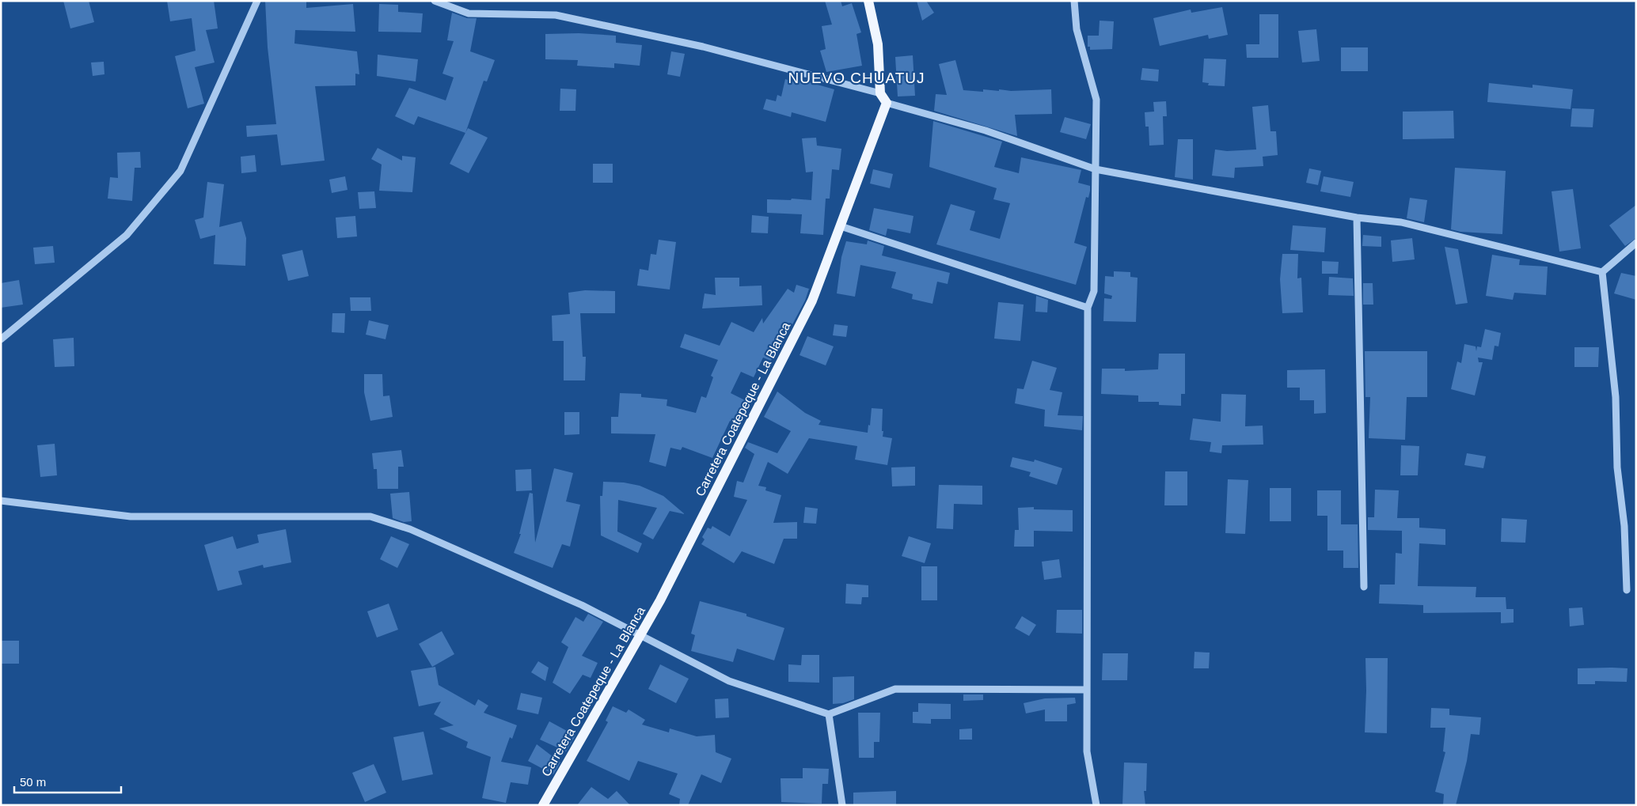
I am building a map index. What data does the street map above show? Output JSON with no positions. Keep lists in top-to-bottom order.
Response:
{
  "streets": {
    "main road": ["Carretera Coatepeque - La Blanca"]
  },
  "districts": ["NUEVO CHUATUJ"],
  "scale_bar": "50 m"
}
